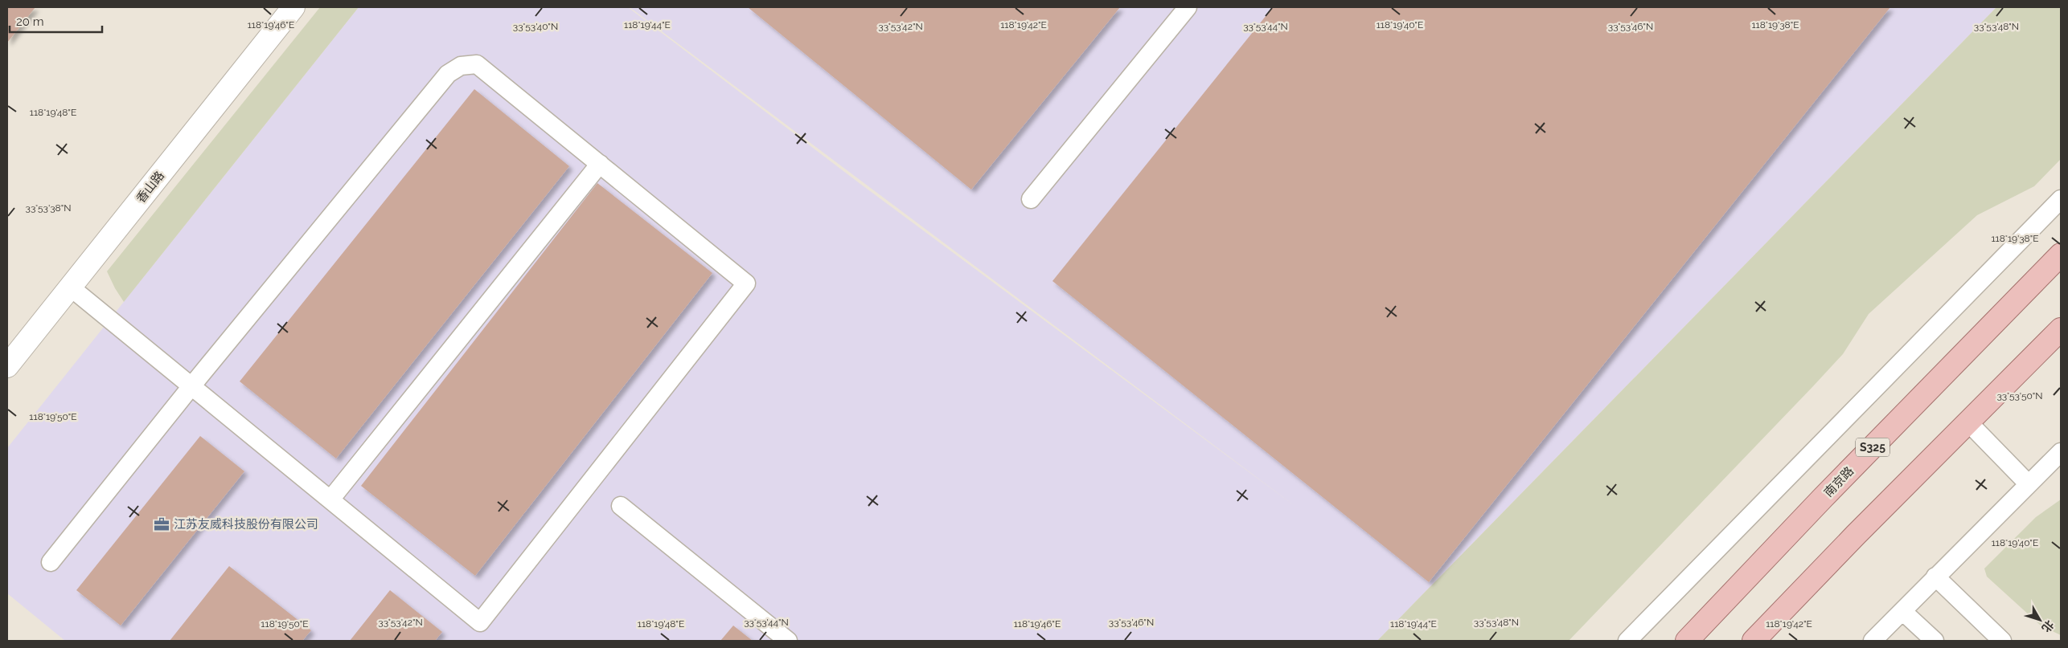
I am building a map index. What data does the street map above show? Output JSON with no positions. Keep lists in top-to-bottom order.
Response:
{
  "streets": {
    "main road": ["S325", "南京路"],
    "street": ["香山路"]
  },
  "places": {
    "office": ["江苏友威科技股份有限公司"]
  },
  "scale_bar": "20 m",
  "north": "bottom right",
  "coordinates": [
    "118°19'40\"E",
    "118°19'38\"E",
    "118°19'46\"E",
    "118°19'44\"E",
    "118°19'42\"E",
    "33°53'46\"N",
    "33°53'40\"N",
    "33°53'42\"N",
    "33°53'44\"N",
    "33°53'48\"N",
    "118°19'48\"E",
    "33°53'38\"N",
    "33°53'50\"N",
    "118°19'50\"E"
  ]
}
